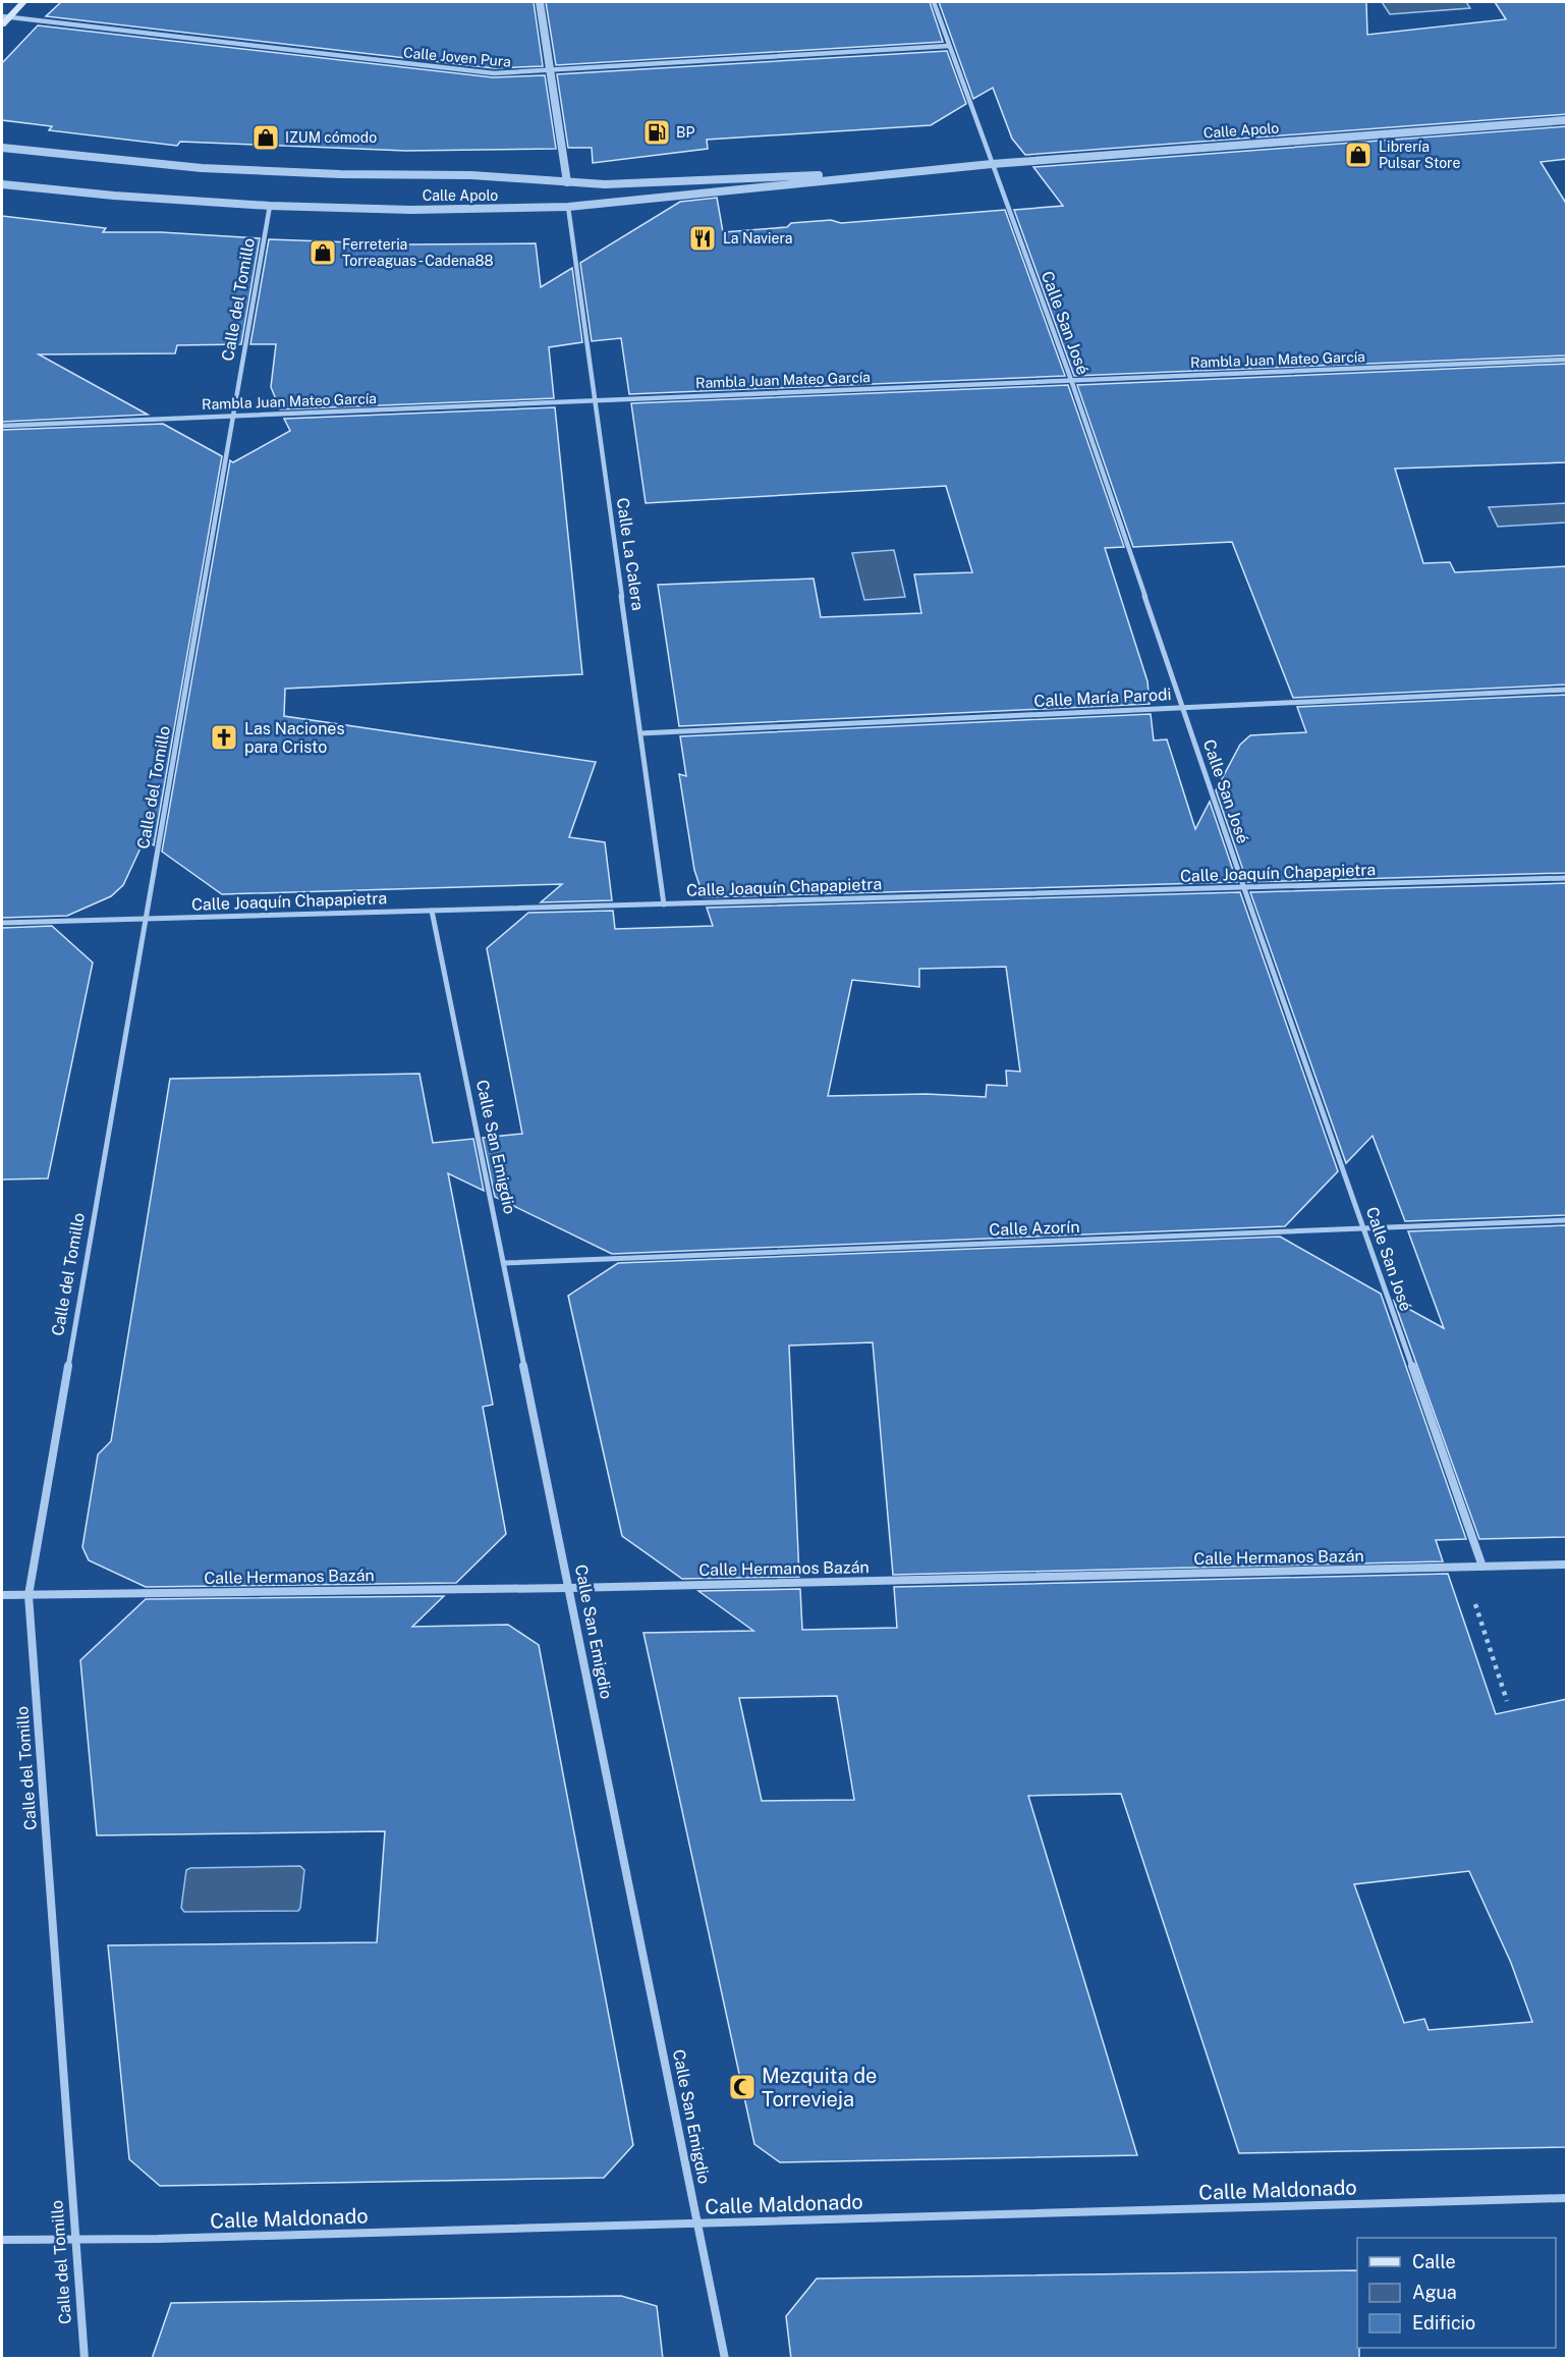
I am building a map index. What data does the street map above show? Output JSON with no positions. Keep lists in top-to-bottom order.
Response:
{
  "streets": {
    "street": [
      "Calle Joven Pura",
      "Calle Apolo",
      "Calle del Tomillo",
      "Calle San José",
      "Rambla Juan Mateo García",
      "Calle La Calera",
      "Calle María Parodi",
      "Calle Joaquín Chapapietra",
      "Calle San Emigdio",
      "Calle Azorín",
      "Calle Hermanos Bazán",
      "Calle Maldonado"
    ]
  },
  "crossings": [
    ["Calle Joven Pura", "Calle San José"],
    ["Calle Apolo", "Calle del Tomillo"],
    ["Calle Apolo", "Calle San José"],
    ["Calle Apolo", "Calle La Calera"],
    ["Calle del Tomillo", "Rambla Juan Mateo García"],
    ["Calle del Tomillo", "Calle Joaquín Chapapietra"],
    ["Calle del Tomillo", "Calle Hermanos Bazán"],
    ["Calle del Tomillo", "Calle Maldonado"],
    ["Calle San José", "Rambla Juan Mateo García"],
    ["Calle San José", "Calle María Parodi"],
    ["Calle San José", "Calle Joaquín Chapapietra"],
    ["Calle San José", "Calle Azorín"],
    ["Calle San José", "Calle Hermanos Bazán"],
    ["Rambla Juan Mateo García", "Calle La Calera"],
    ["Calle La Calera", "Calle María Parodi"],
    ["Calle La Calera", "Calle Joaquín Chapapietra"],
    ["Calle Joaquín Chapapietra", "Calle San Emigdio"],
    ["Calle San Emigdio", "Calle Azorín"],
    ["Calle San Emigdio", "Calle Hermanos Bazán"],
    ["Calle San Emigdio", "Calle Maldonado"]
  ],
  "places": {
    "fuel station": ["BP"],
    "shop": ["IZUM cómodo", "Librería Pulsar Store", "Ferreteria Torreaguas - Cadena88"],
    "restaurant": ["La Naviera"],
    "church": ["Las Naciones para Cristo"],
    "mosque": ["Mezquita de Torrevieja"]
  },
  "legend": ["Calle", "Agua", "Edificio"]
}
